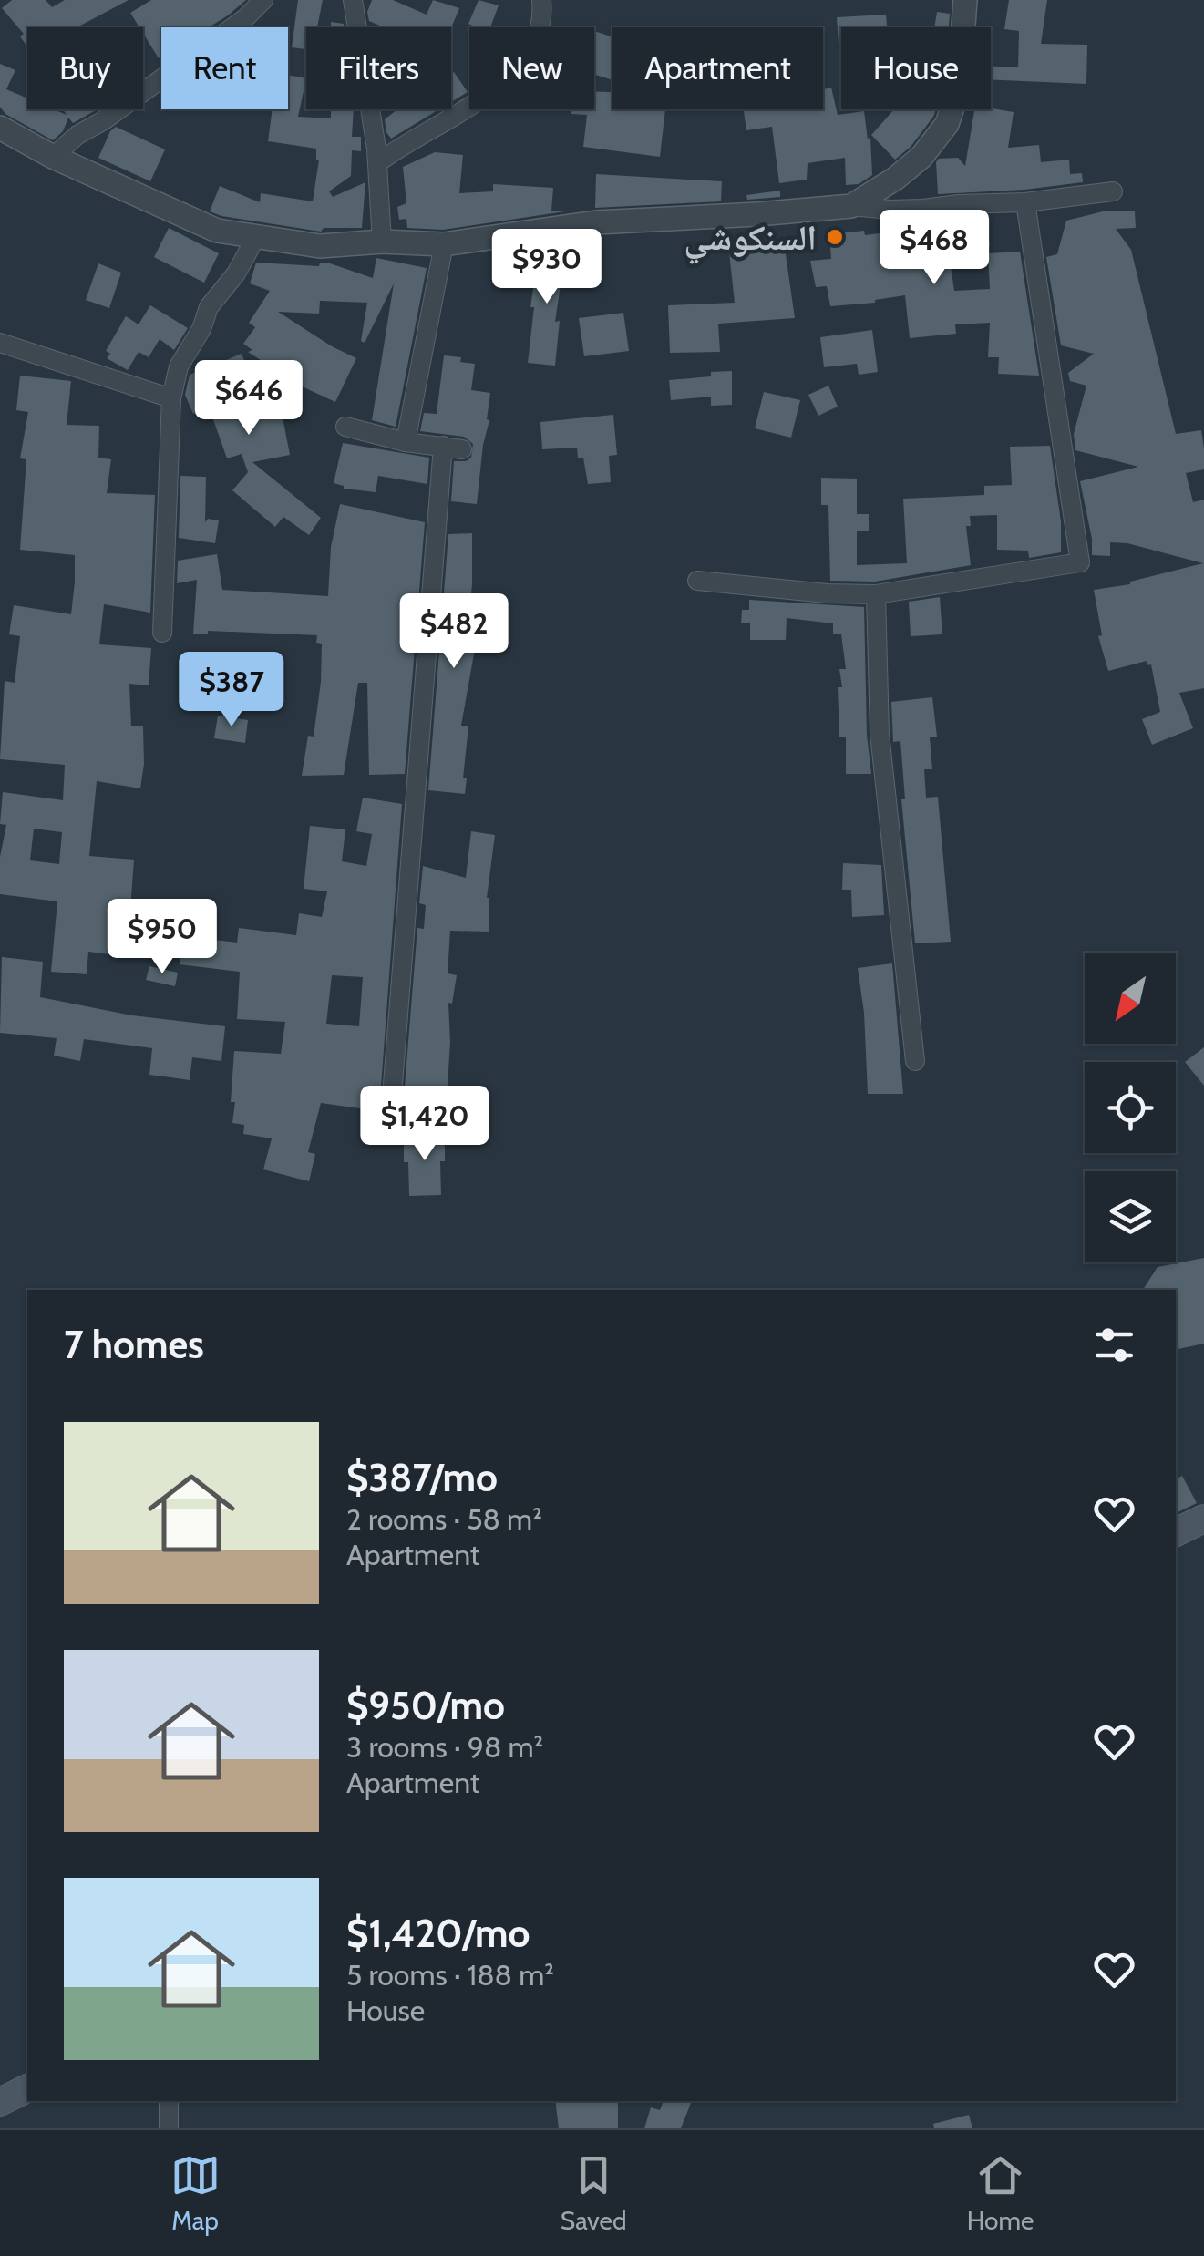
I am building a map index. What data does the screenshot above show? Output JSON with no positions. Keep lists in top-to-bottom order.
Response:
{
  "places": ["السنكوشي"],
  "north": "bottom left",
  "page": {
    "chip": [
      "Buy",
      "Rent",
      "Filters",
      "New",
      "Apartment",
      "House"
    ],
    "price": [
      "$468",
      "$930",
      "$646",
      "$482",
      "$387",
      "$950",
      "$1,420"
    ],
    "heading": "7 homes",
    "list": [
      {
        "name": "$387/mo",
        "note": "2 rooms · 58 m² · Apartment"
      },
      {
        "name": "$950/mo",
        "note": "3 rooms · 98 m² · Apartment"
      },
      {
        "name": "$1,420/mo",
        "note": "5 rooms · 188 m² · House"
      }
    ],
    "tabs": ["Map", "Saved", "Home"]
  }
}
